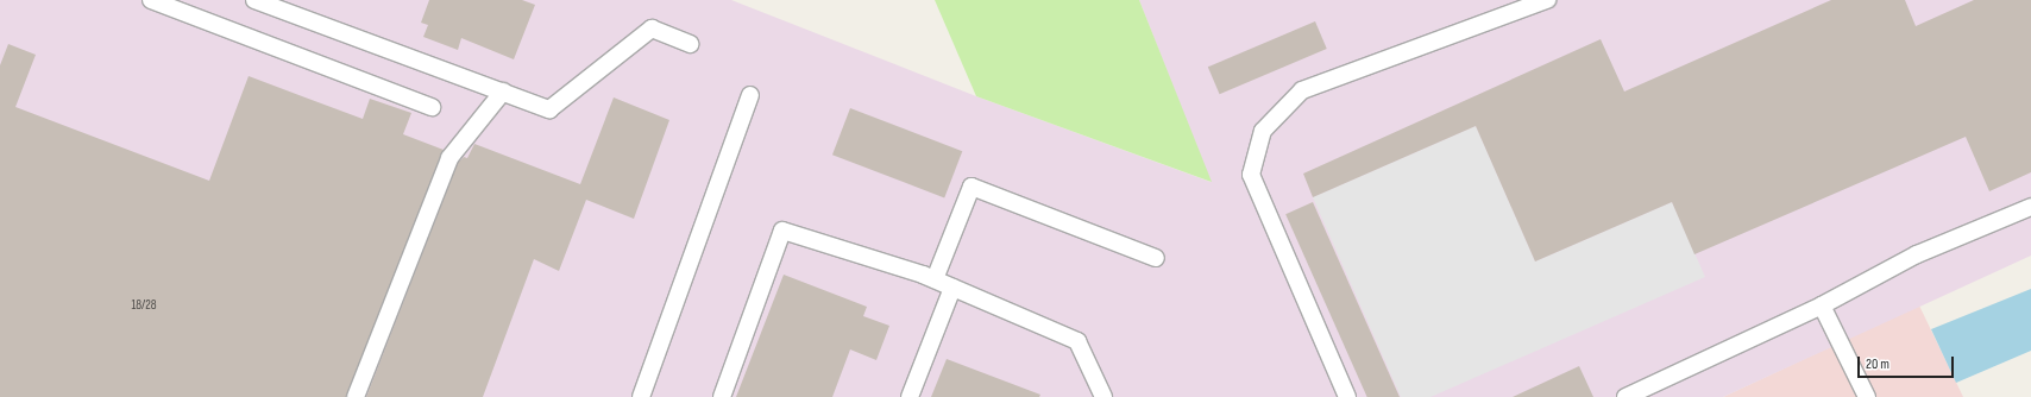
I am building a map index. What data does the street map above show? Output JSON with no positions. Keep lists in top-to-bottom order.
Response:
{
  "house_numbers": ["18/28"],
  "scale_bar": "20 m"
}
